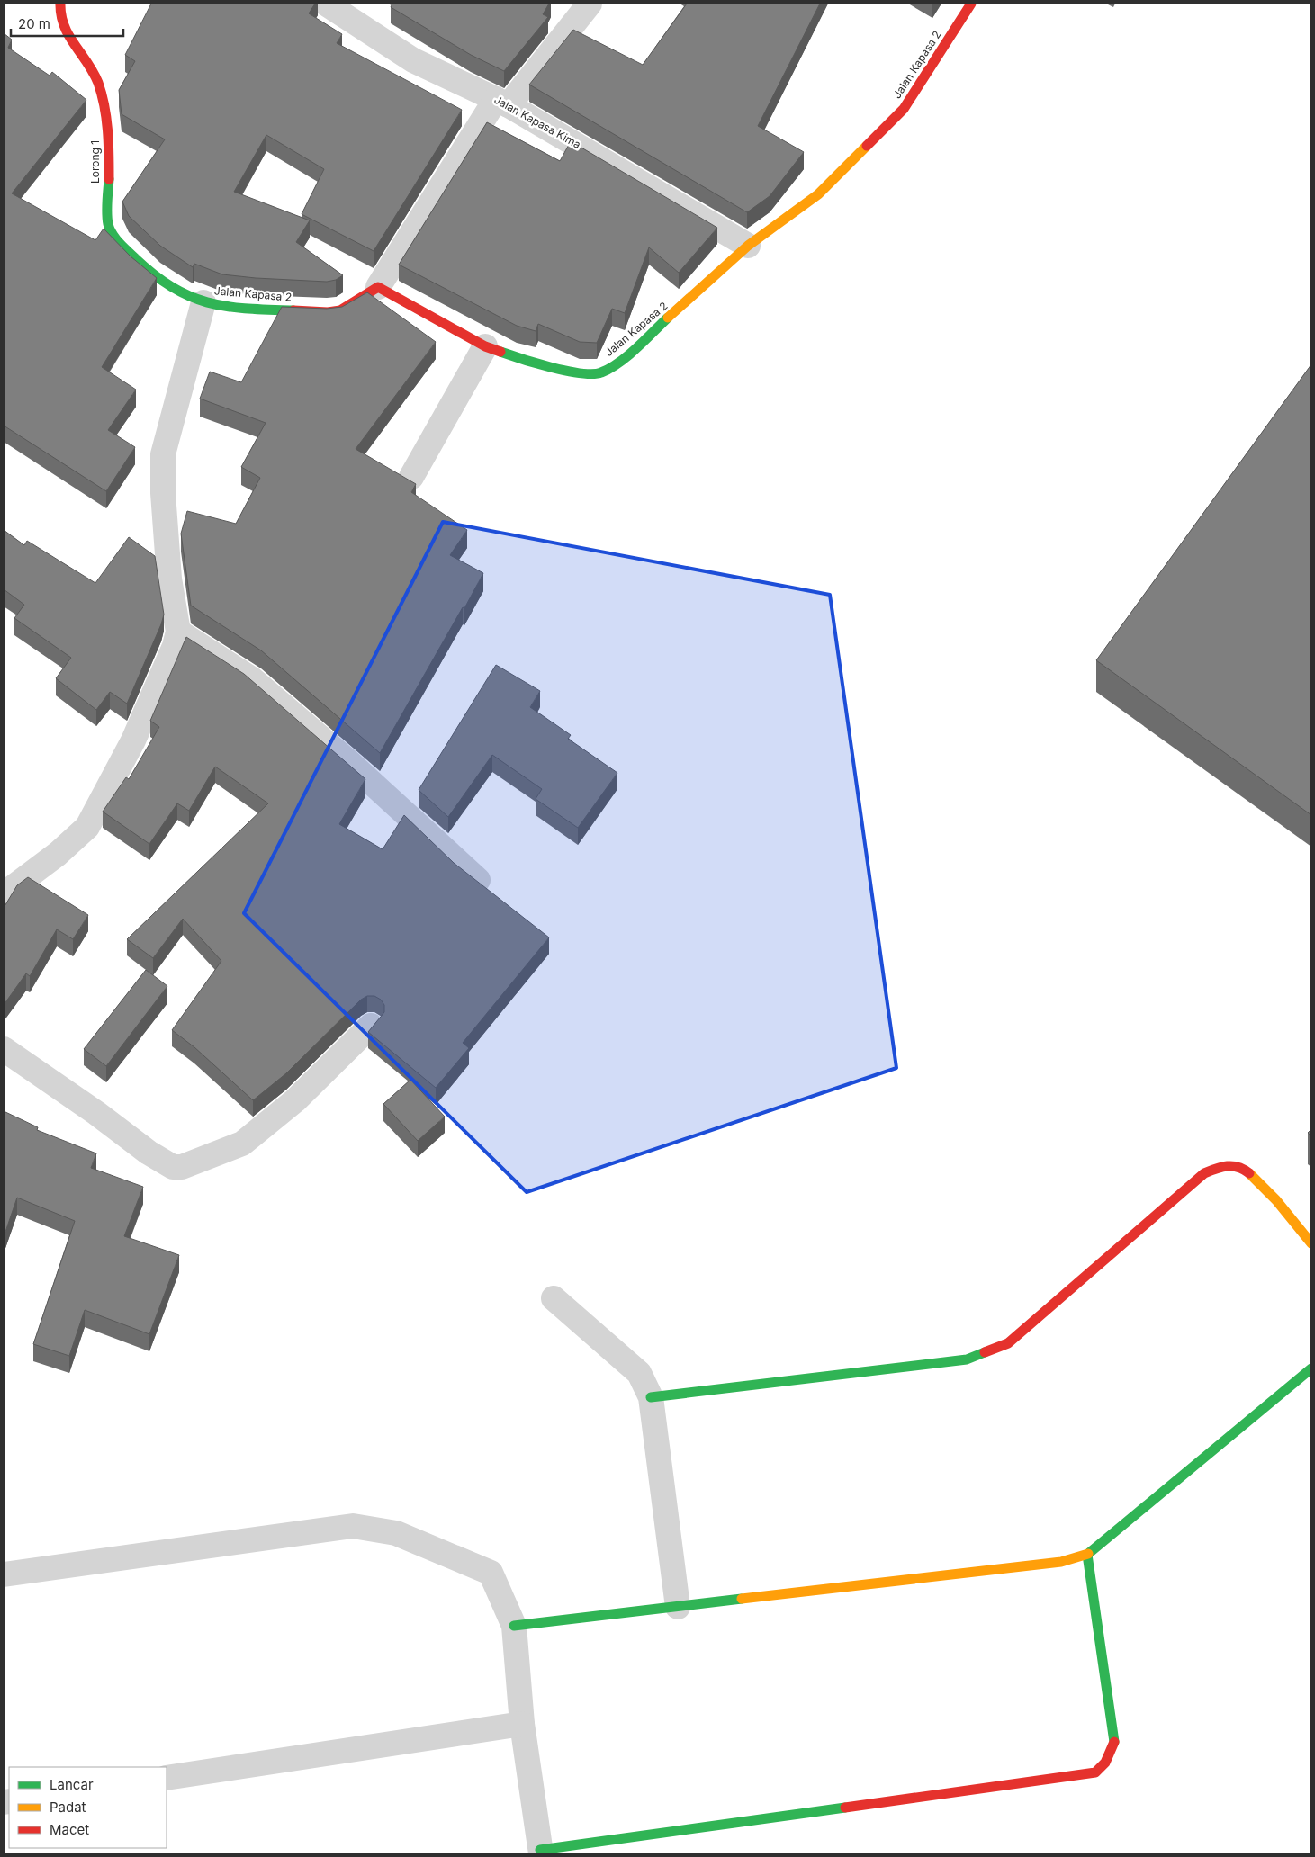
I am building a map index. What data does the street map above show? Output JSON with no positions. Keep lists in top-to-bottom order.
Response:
{
  "streets": {
    "street": ["Jalan Kapasa 2", "Jalan Kapasa Kima", "Lorong 1"]
  },
  "crossings": [
    ["Jalan Kapasa 2", "Jalan Kapasa Kima"],
    ["Jalan Kapasa 2", "Lorong 1"]
  ],
  "legend": ["Lancar", "Padat", "Macet"],
  "scale_bar": "20 m"
}
